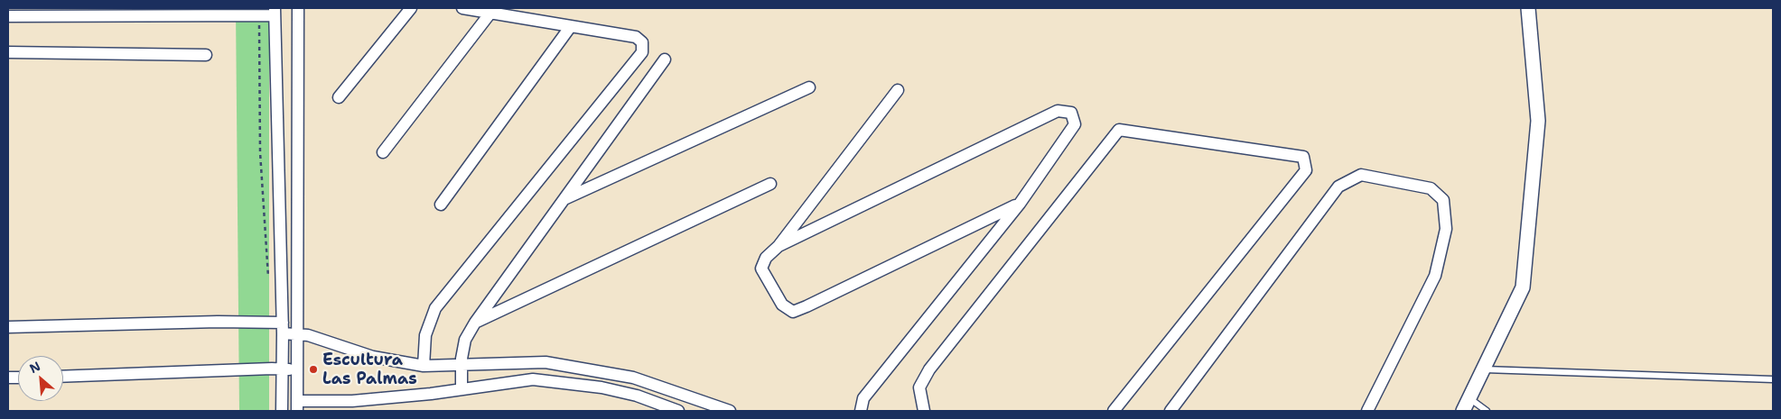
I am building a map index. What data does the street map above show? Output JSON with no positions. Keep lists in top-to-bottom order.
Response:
{
  "places": ["Escultura Las Palmas"],
  "north": "top left"
}
